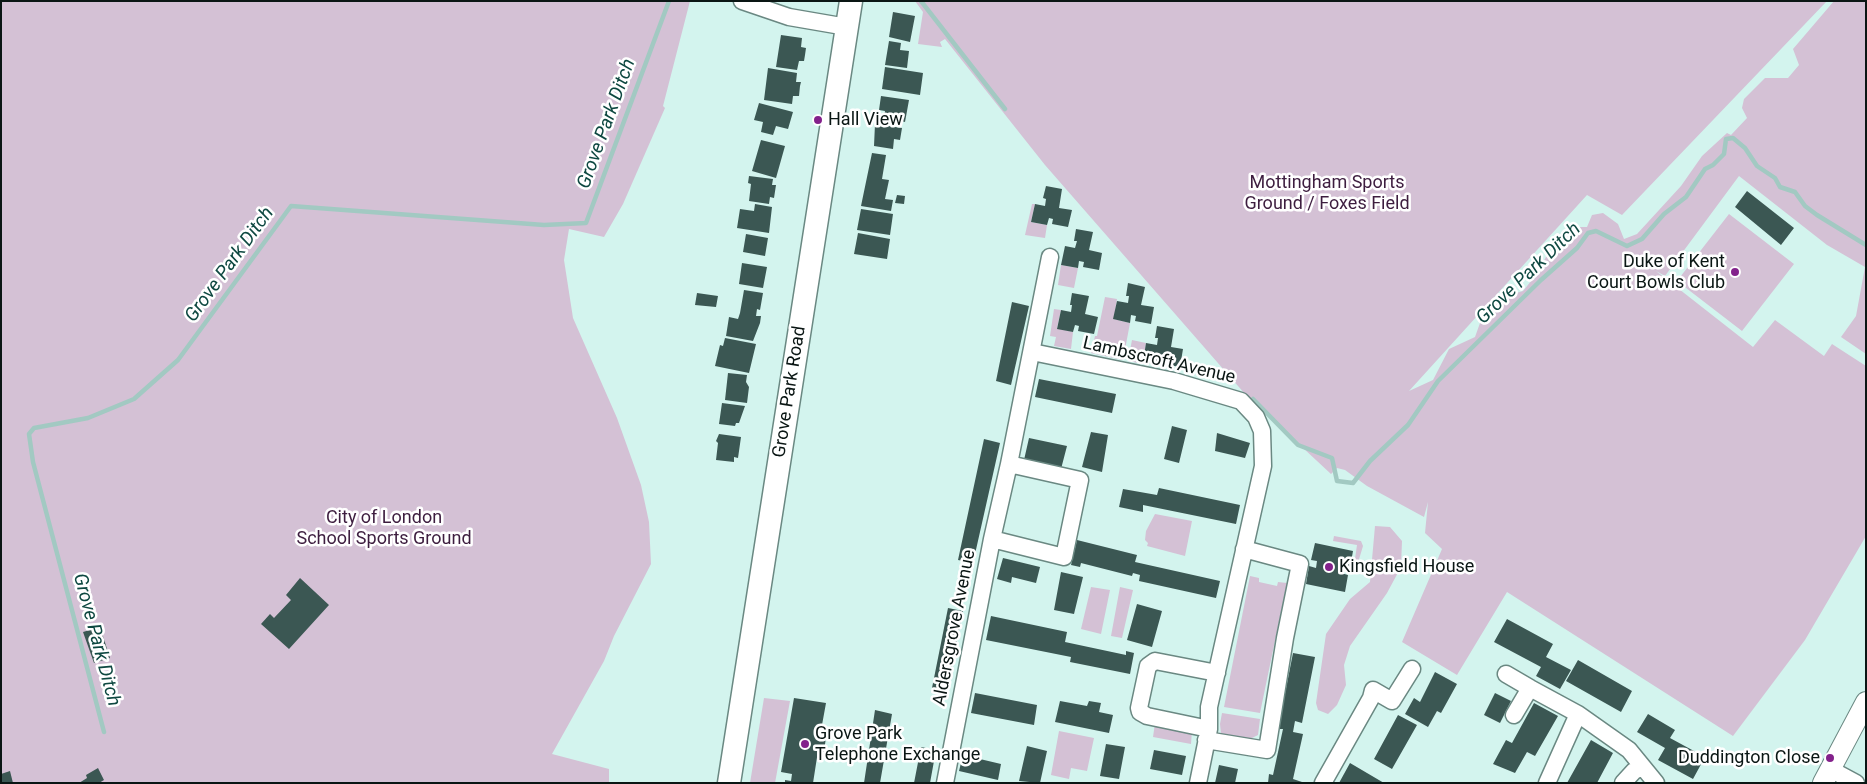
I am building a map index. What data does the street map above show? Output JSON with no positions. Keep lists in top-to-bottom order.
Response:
{
  "streets": {
    "main road": ["Grove Park Road"],
    "street": ["Lambscroft Avenue", "Aldersgrove Avenue"]
  },
  "crossings": [
    ["Lambscroft Avenue", "Aldersgrove Avenue"]
  ],
  "water": ["Grove Park Ditch"],
  "parks": ["Mottingham Sports Ground / Foxes Field", "City of London School Sports Ground"],
  "places": [
    "Hall View",
    "Duke of Kent Court Bowls Club",
    "Kingsfield House",
    "Grove Park Telephone Exchange",
    "Duddington Close"
  ]
}
